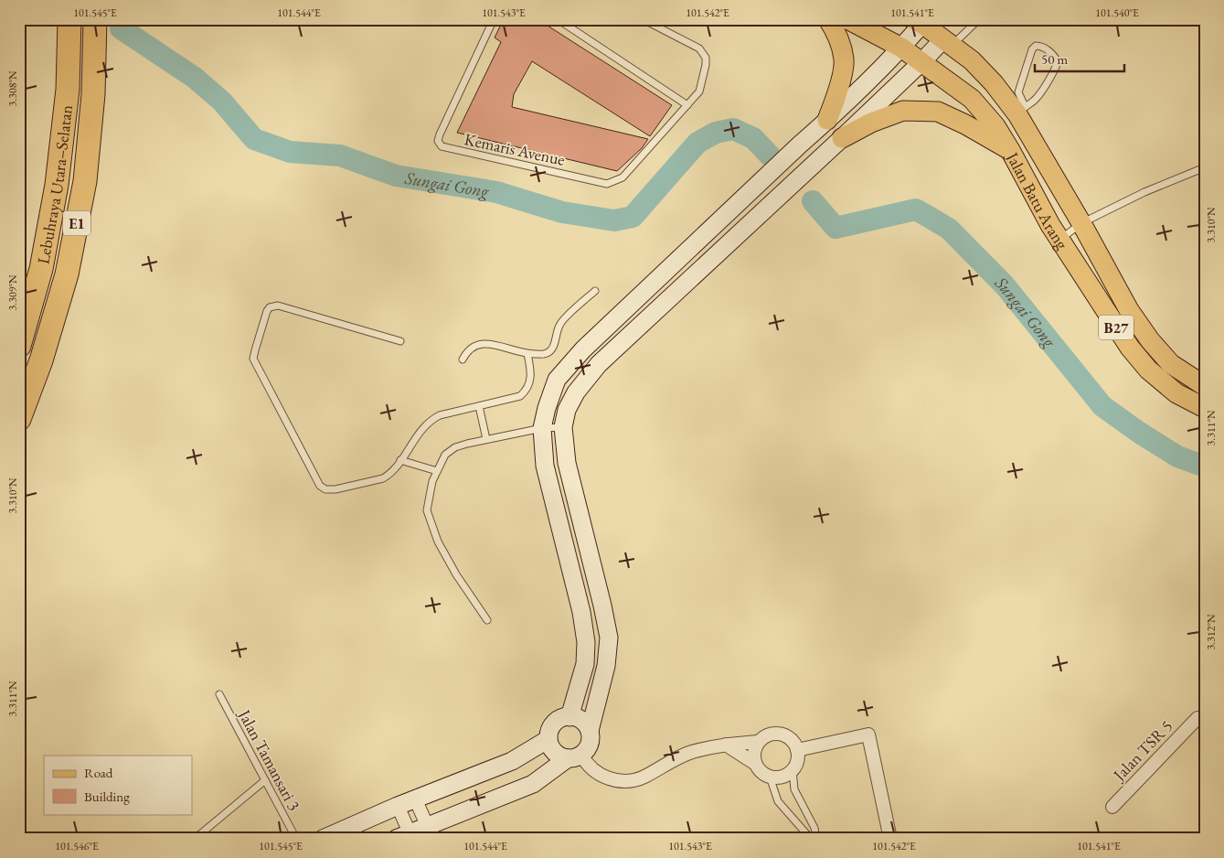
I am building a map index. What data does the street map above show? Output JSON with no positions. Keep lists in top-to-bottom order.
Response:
{
  "streets": {
    "highway": ["Lebuhraya Utara–Selatan", "E1"],
    "main road": ["Jalan Batu Arang", "B27"],
    "street": ["Jalan TSR 5"],
    "lane": ["Kemaris Avenue", "Jalan Tamansari 3"]
  },
  "water": ["Sungai Gong"],
  "legend": ["Road", "Building"],
  "scale_bar": "50 m",
  "coordinates": [
    "101.545°E",
    "101.544°E",
    "101.543°E",
    "101.542°E",
    "101.541°E",
    "101.540°E",
    "3.308°N",
    "3.310°N",
    "3.309°N",
    "3.311°N",
    "3.312°N",
    "101.546°E"
  ]
}
